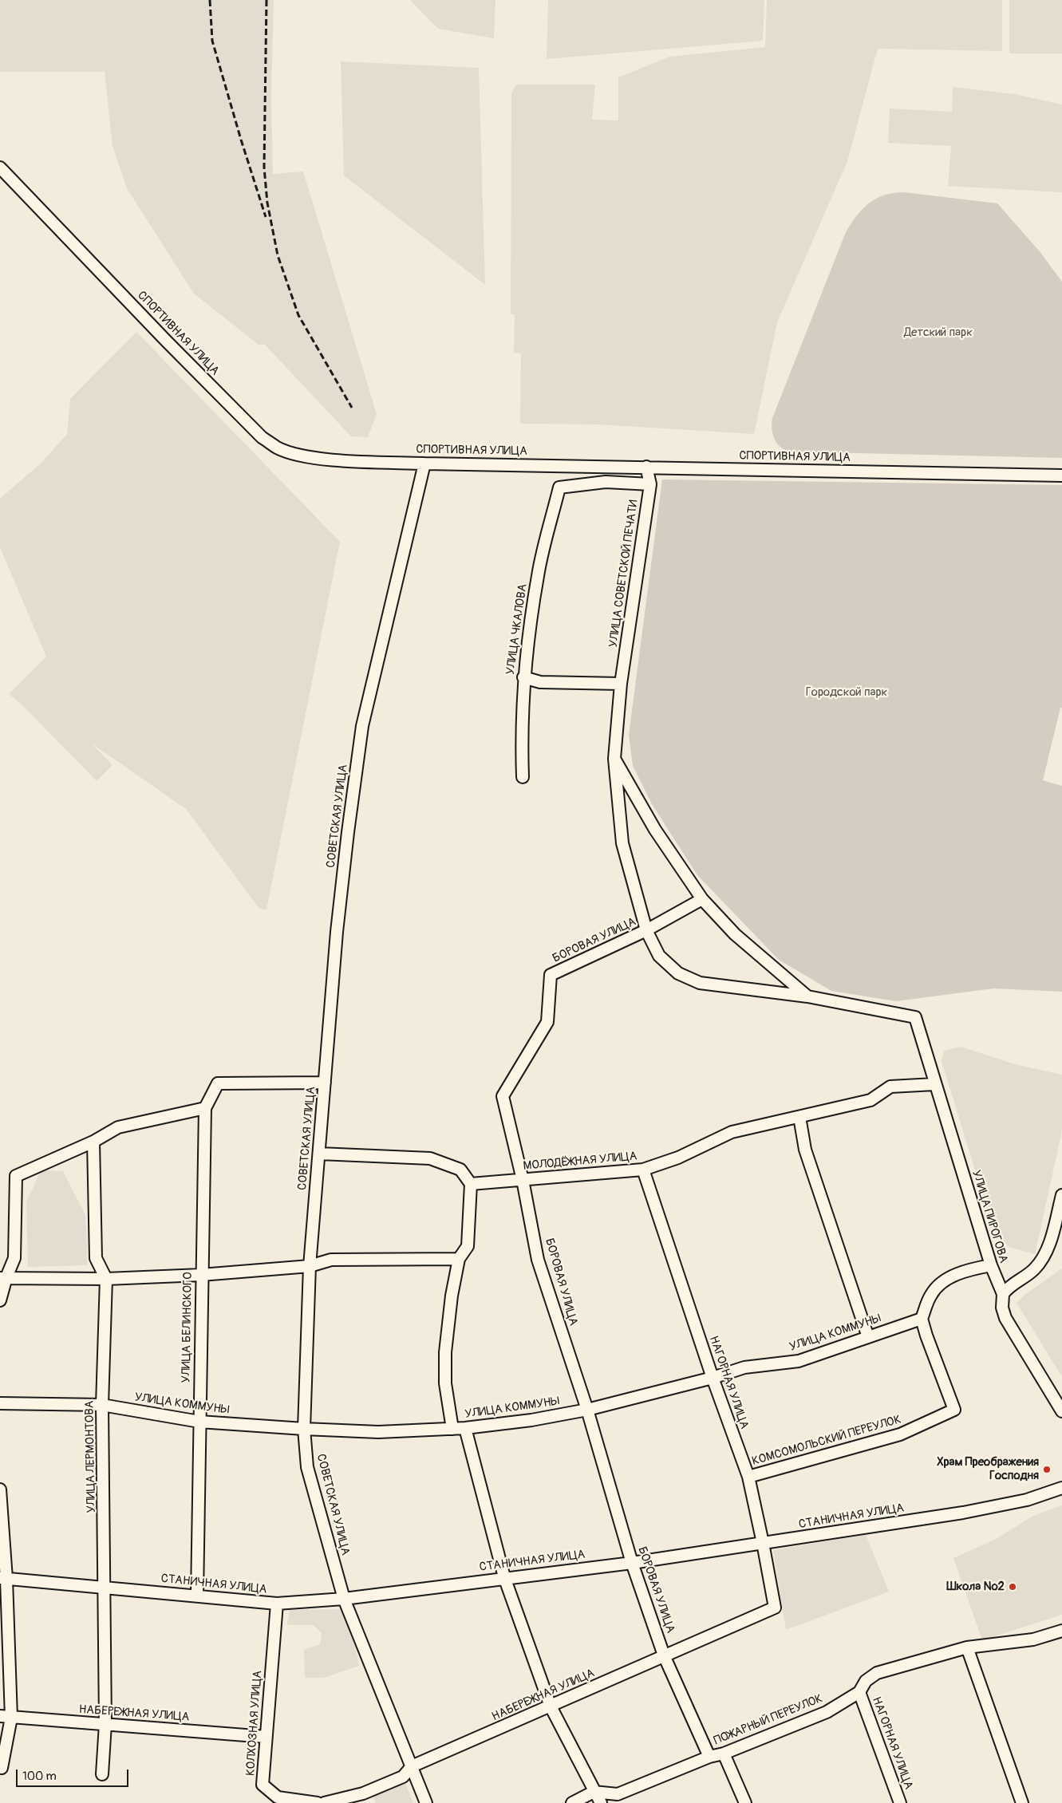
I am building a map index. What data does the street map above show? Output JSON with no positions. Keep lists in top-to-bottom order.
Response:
{
  "streets": {
    "street": [
      "СПОРТИВНАЯ УЛИЦА",
      "УЛИЦА СОВЕТСКОЙ ПЕЧАТИ",
      "УЛИЦА ЧКАЛОВА",
      "СОВЕТСКАЯ УЛИЦА",
      "БОРОВАЯ УЛИЦА",
      "МОЛОДЁЖНАЯ УЛИЦА",
      "УЛИЦА ПИРОГОВА",
      "УЛИЦА БЕЛИНСКОГО",
      "УЛИЦА КОММУНЫ",
      "НАГОРНАЯ УЛИЦА",
      "КОМСОМОЛЬСКИЙ ПЕРЕУЛОК",
      "УЛИЦА ЛЕРМОНТОВА",
      "СТАНИЧНАЯ УЛИЦА",
      "НАБЕРЕЖНАЯ УЛИЦА",
      "ПОЖАРНЫЙ ПЕРЕУЛОК",
      "КОЛХОЗНАЯ УЛИЦА"
    ]
  },
  "crossings": [
    ["СПОРТИВНАЯ УЛИЦА", "УЛИЦА СОВЕТСКОЙ ПЕЧАТИ"],
    ["СПОРТИВНАЯ УЛИЦА", "СОВЕТСКАЯ УЛИЦА"],
    ["УЛИЦА СОВЕТСКОЙ ПЕЧАТИ", "УЛИЦА ЧКАЛОВА"],
    ["УЛИЦА СОВЕТСКОЙ ПЕЧАТИ", "БОРОВАЯ УЛИЦА"],
    ["УЛИЦА СОВЕТСКОЙ ПЕЧАТИ", "УЛИЦА ПИРОГОВА"],
    ["СОВЕТСКАЯ УЛИЦА", "УЛИЦА КОММУНЫ"],
    ["СОВЕТСКАЯ УЛИЦА", "СТАНИЧНАЯ УЛИЦА"],
    ["СОВЕТСКАЯ УЛИЦА", "НАБЕРЕЖНАЯ УЛИЦА"],
    ["БОРОВАЯ УЛИЦА", "МОЛОДЁЖНАЯ УЛИЦА"],
    ["БОРОВАЯ УЛИЦА", "УЛИЦА КОММУНЫ"],
    ["БОРОВАЯ УЛИЦА", "СТАНИЧНАЯ УЛИЦА"],
    ["БОРОВАЯ УЛИЦА", "НАБЕРЕЖНАЯ УЛИЦА"],
    ["БОРОВАЯ УЛИЦА", "ПОЖАРНЫЙ ПЕРЕУЛОК"],
    ["МОЛОДЁЖНАЯ УЛИЦА", "УЛИЦА ПИРОГОВА"],
    ["МОЛОДЁЖНАЯ УЛИЦА", "НАГОРНАЯ УЛИЦА"],
    ["УЛИЦА БЕЛИНСКОГО", "УЛИЦА КОММУНЫ"],
    ["УЛИЦА БЕЛИНСКОГО", "СТАНИЧНАЯ УЛИЦА"],
    ["УЛИЦА КОММУНЫ", "НАГОРНАЯ УЛИЦА"],
    ["УЛИЦА КОММУНЫ", "КОМСОМОЛЬСКИЙ ПЕРЕУЛОК"],
    ["УЛИЦА КОММУНЫ", "УЛИЦА ЛЕРМОНТОВА"],
    ["НАГОРНАЯ УЛИЦА", "КОМСОМОЛЬСКИЙ ПЕРЕУЛОК"],
    ["НАГОРНАЯ УЛИЦА", "СТАНИЧНАЯ УЛИЦА"],
    ["НАГОРНАЯ УЛИЦА", "НАБЕРЕЖНАЯ УЛИЦА"],
    ["НАГОРНАЯ УЛИЦА", "ПОЖАРНЫЙ ПЕРЕУЛОК"],
    ["УЛИЦА ЛЕРМОНТОВА", "СТАНИЧНАЯ УЛИЦА"],
    ["УЛИЦА ЛЕРМОНТОВА", "НАБЕРЕЖНАЯ УЛИЦА"],
    ["СТАНИЧНАЯ УЛИЦА", "КОЛХОЗНАЯ УЛИЦА"],
    ["НАБЕРЕЖНАЯ УЛИЦА", "КОЛХОЗНАЯ УЛИЦА"]
  ],
  "parks": ["Детский парк", "Городской парк"],
  "places": ["Храм Преображения Господня", "Школа №2"],
  "scale_bar": "100 m"
}
